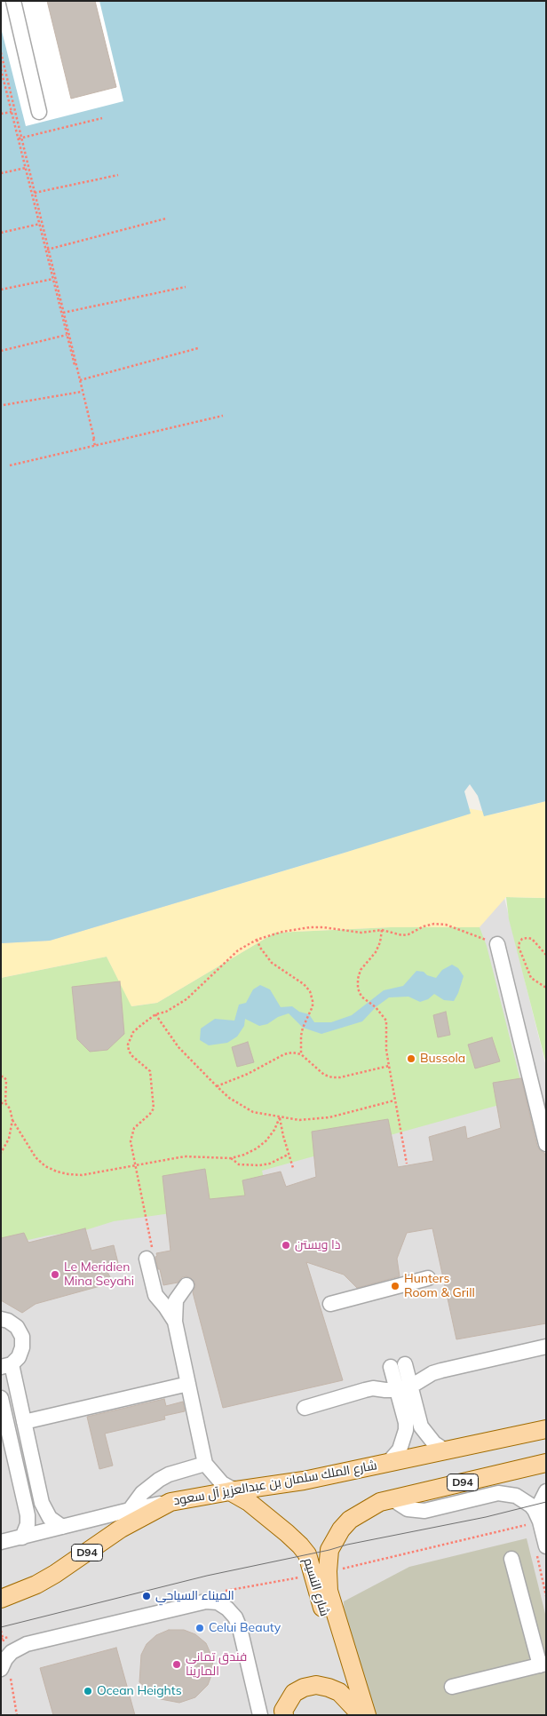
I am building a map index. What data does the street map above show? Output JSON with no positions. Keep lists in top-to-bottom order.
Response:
{
  "streets": {
    "main road": ["D94", "شارع الملك سلمان بن عبدالعزيز آل سعود", "شارع النسيم"]
  },
  "crossings": [
    ["شارع الملك سلمان بن عبدالعزيز آل سعود", "شارع النسيم"]
  ],
  "places": [
    "Bussola",
    "ذا ويستن",
    "Le Meridien Mina Seyahi",
    "Hunters Room & Grill",
    "الميناء السياحي",
    "Celui Beauty",
    "فندق تماني المارينا",
    "Ocean Heights"
  ]
}
